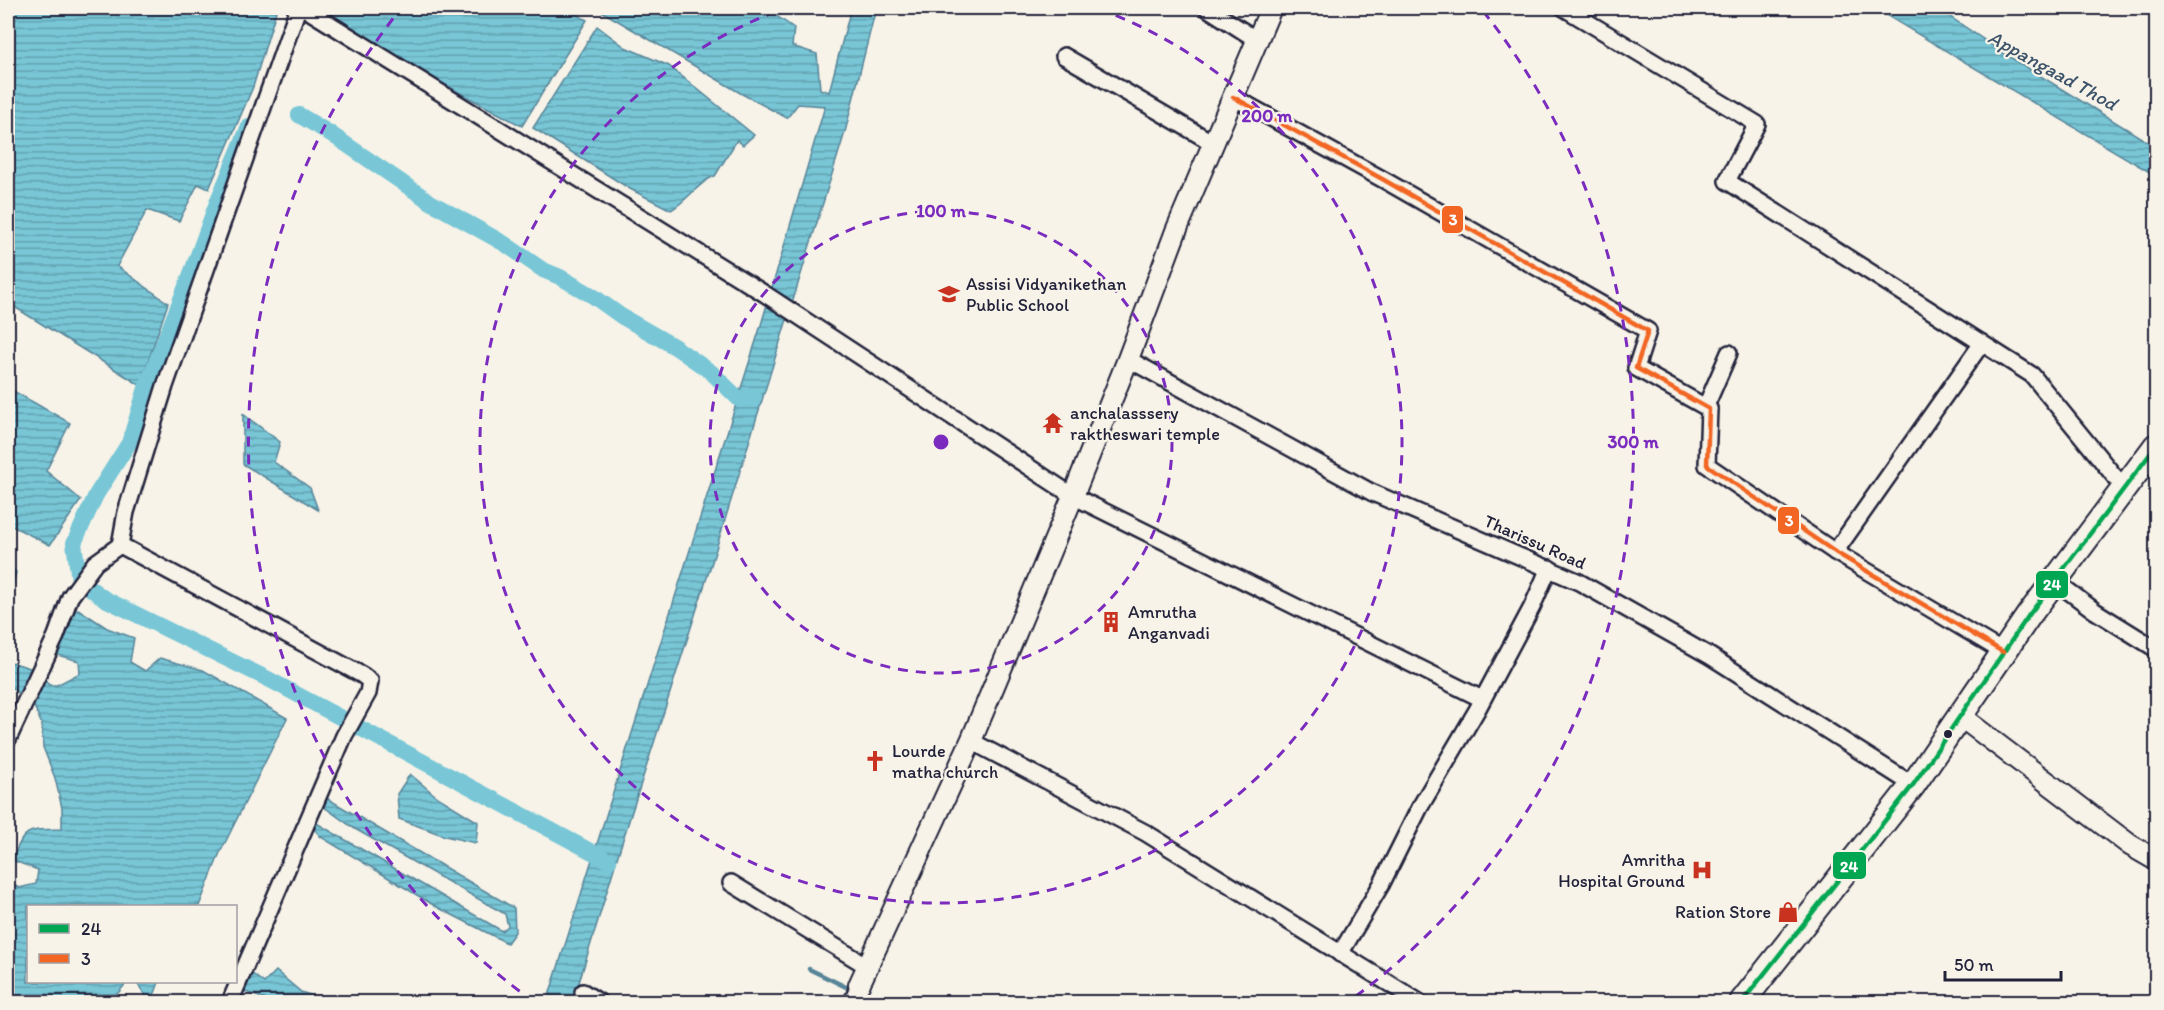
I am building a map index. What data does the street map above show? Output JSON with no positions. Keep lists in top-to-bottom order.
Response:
{
  "streets": {
    "street": ["Tharissu Road"]
  },
  "water": ["Appangaad Thod"],
  "places": {
    "school or university": ["Assisi Vidyanikethan Public School"],
    "temple": ["anchalasssery raktheswari temple"],
    "building": ["Amrutha Anganvadi"],
    "church": ["Lourde matha church"],
    "hospital": ["Amritha Hospital Ground"],
    "shop": ["Ration Store"]
  },
  "lines": ["transit line 3", "transit line 24"],
  "legend": ["24", "3"],
  "scale_bar": "50 m",
  "rings": ["200 m", "100 m", "300 m"]
}
